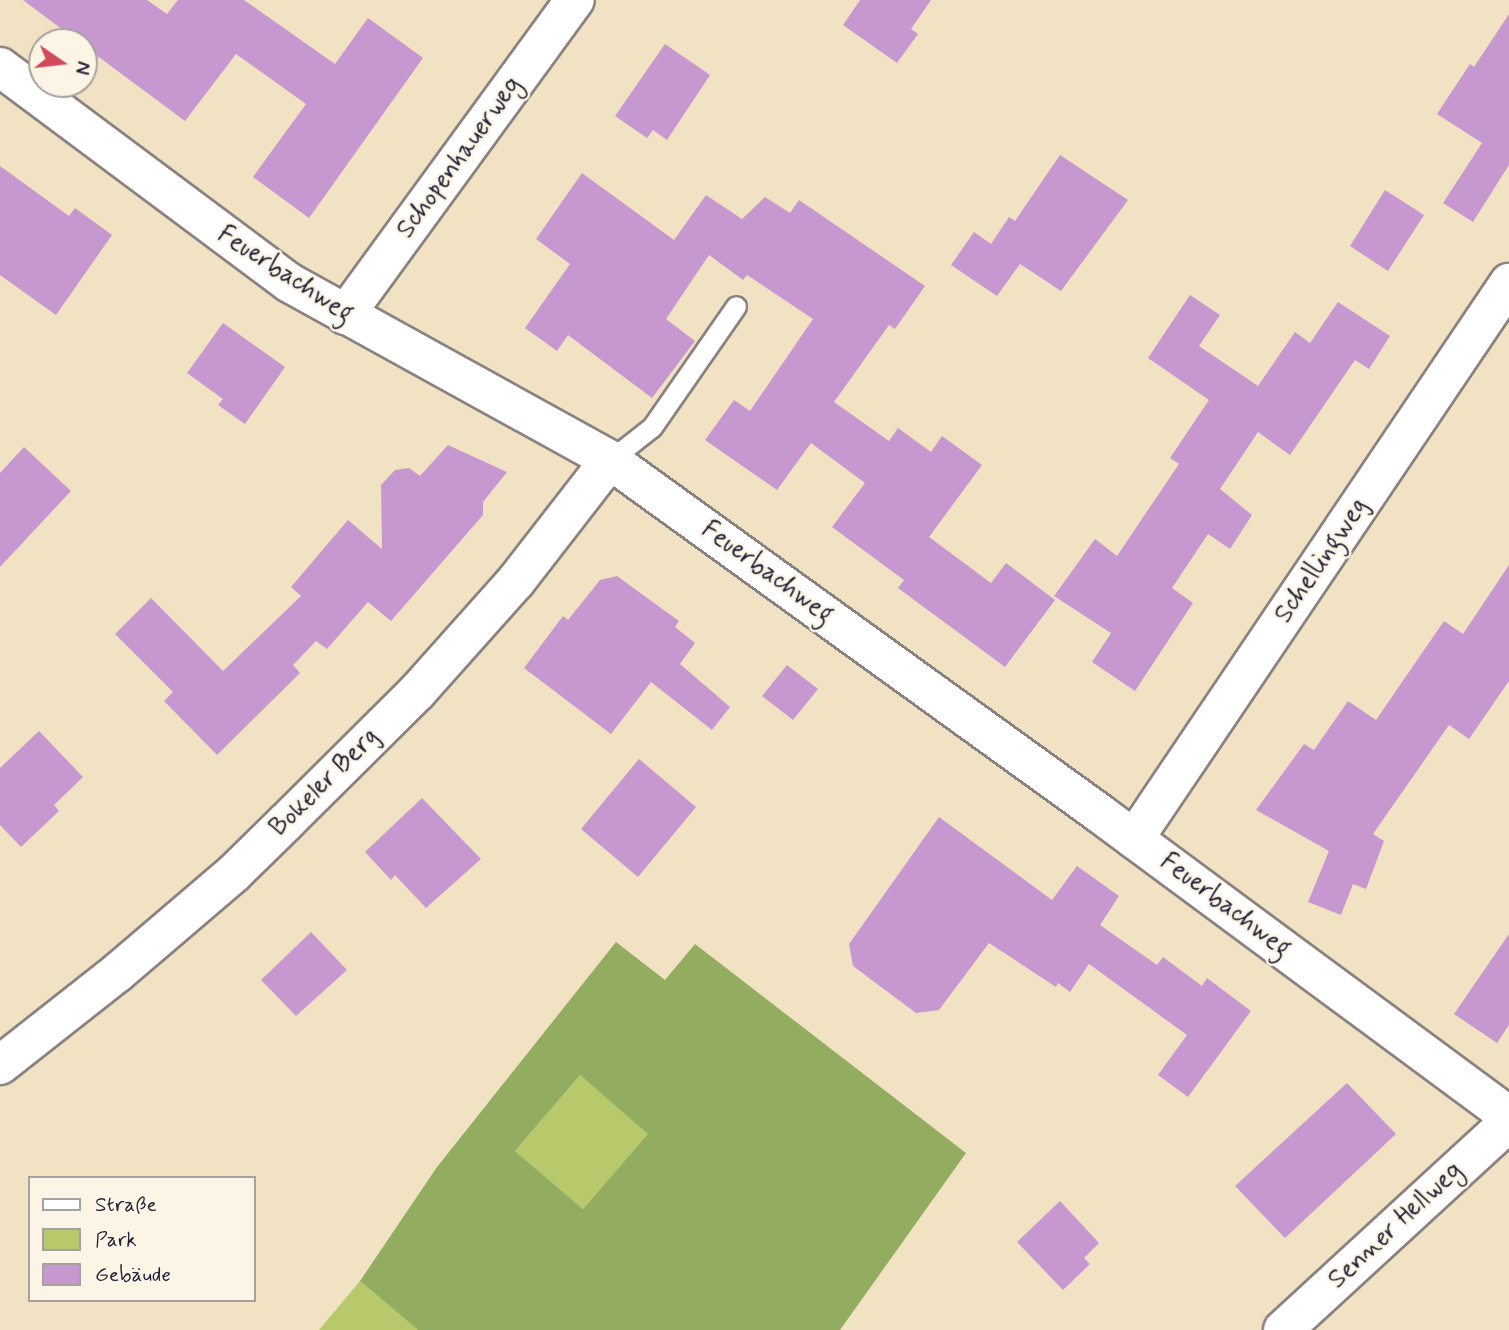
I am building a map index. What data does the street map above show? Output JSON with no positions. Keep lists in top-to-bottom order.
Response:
{
  "streets": {
    "street": [
      "Schopenhauerweg",
      "Feuerbachweg",
      "Schellingweg",
      "Bokeler Berg",
      "Senner Hellweg"
    ]
  },
  "crossings": [
    ["Schopenhauerweg", "Feuerbachweg"],
    ["Feuerbachweg", "Schellingweg"],
    ["Feuerbachweg", "Bokeler Berg"]
  ],
  "legend": ["Straße", "Park", "Gebäude"],
  "north": "right"
}
